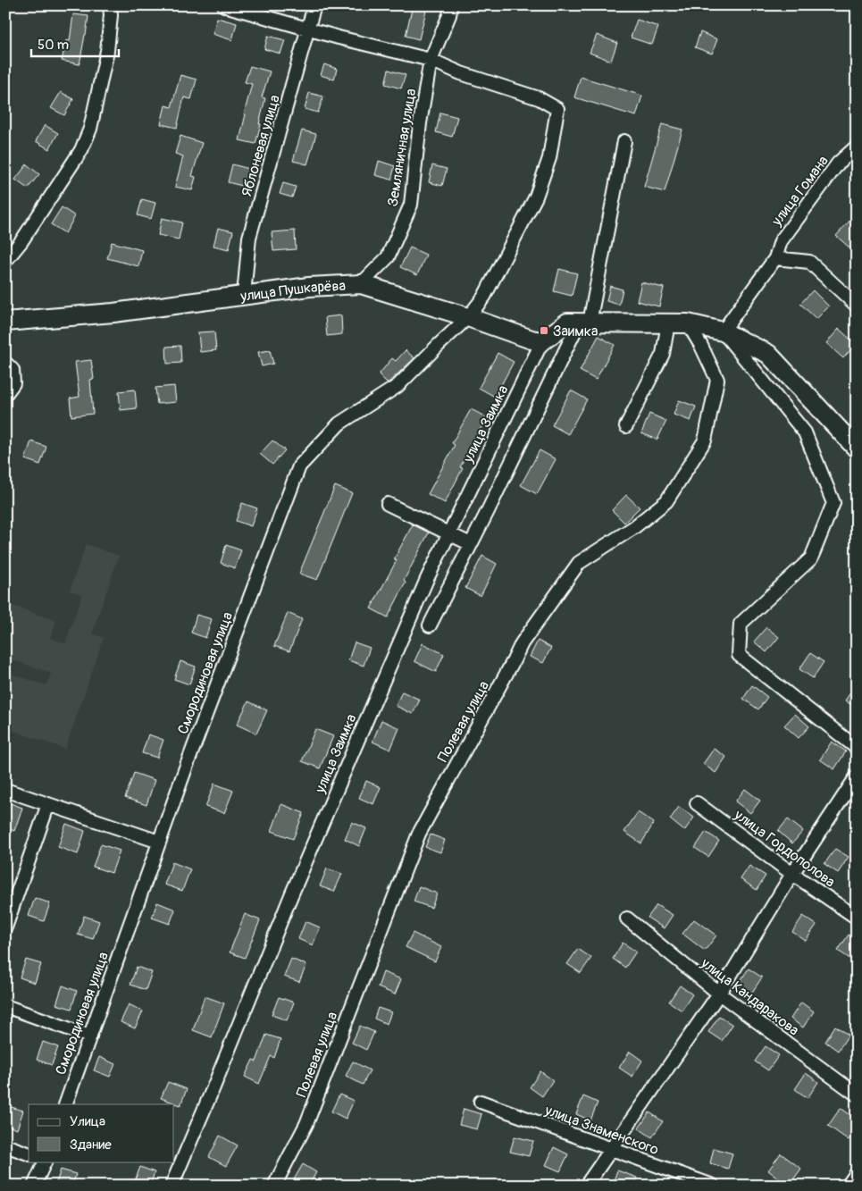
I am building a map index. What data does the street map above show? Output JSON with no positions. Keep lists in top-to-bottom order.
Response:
{
  "streets": {
    "street": [
      "Яблоневая улица",
      "Земляничная улица",
      "улица Гомана",
      "улица Пушкарёва",
      "улица Заимка",
      "Смородиновая улица",
      "Полевая улица",
      "улица Гордополова",
      "улица Кандаракова",
      "улица Знаменского"
    ]
  },
  "crossings": [
    ["Яблоневая улица", "улица Пушкарёва"],
    ["Земляничная улица", "улица Пушкарёва"],
    ["Земляничная улица", "Смородиновая улица"],
    ["улица Пушкарёва", "улица Заимка"],
    ["улица Пушкарёва", "Смородиновая улица"]
  ],
  "places": {
    "transit": ["Заимка"]
  },
  "legend": ["Улица", "Здание"],
  "scale_bar": "50 m"
}
